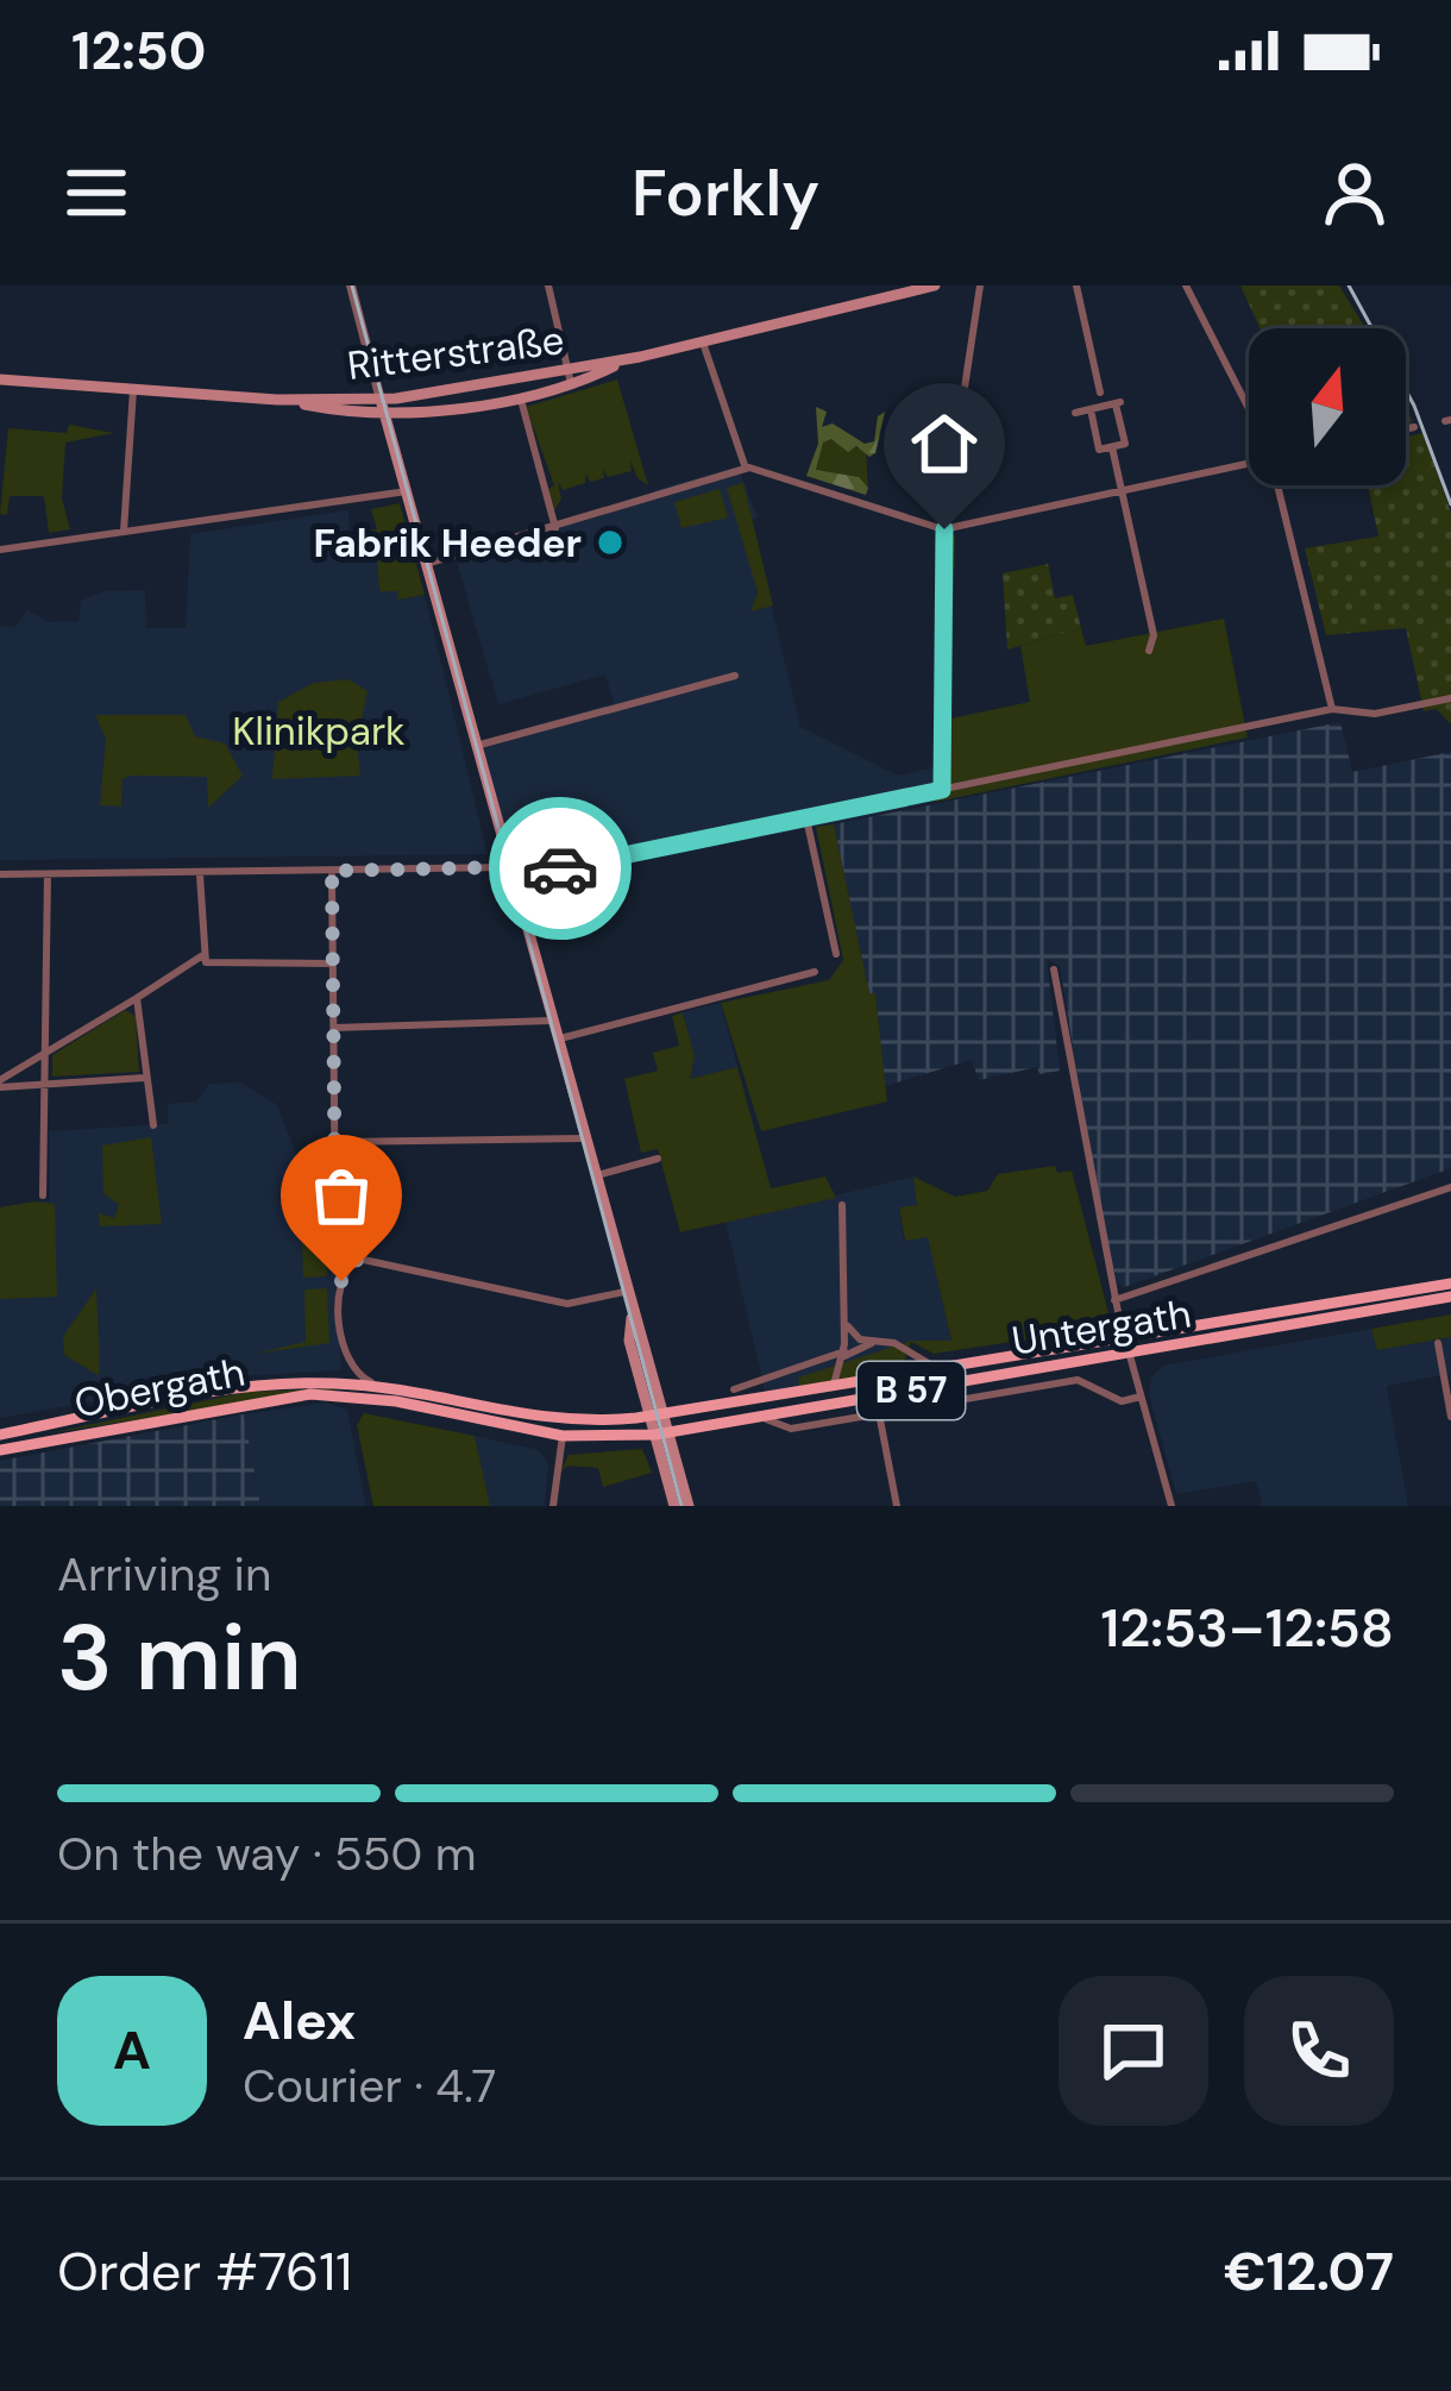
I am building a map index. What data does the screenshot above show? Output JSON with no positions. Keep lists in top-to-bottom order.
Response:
{
  "streets": {
    "main road": [
      "Ritterstraße",
      "Untergath",
      "Obergath",
      "B 57"
    ]
  },
  "crossings": [
    ["Untergath", "Obergath"],
    ["Untergath", "B 57"]
  ],
  "parks": ["Klinikpark"],
  "places": ["Fabrik Heeder"],
  "north": "top",
  "page": {
    "status": "12:50",
    "header": "Forkly",
    "heading": ["3 min", "Arriving in", "12:53–12:58"],
    "panel": [
      "Alex",
      "Courier · 4.7",
      "Order #7611",
      "€12.07"
    ],
    "bar": "On the way · 550 m",
    "round": "A"
  }
}
